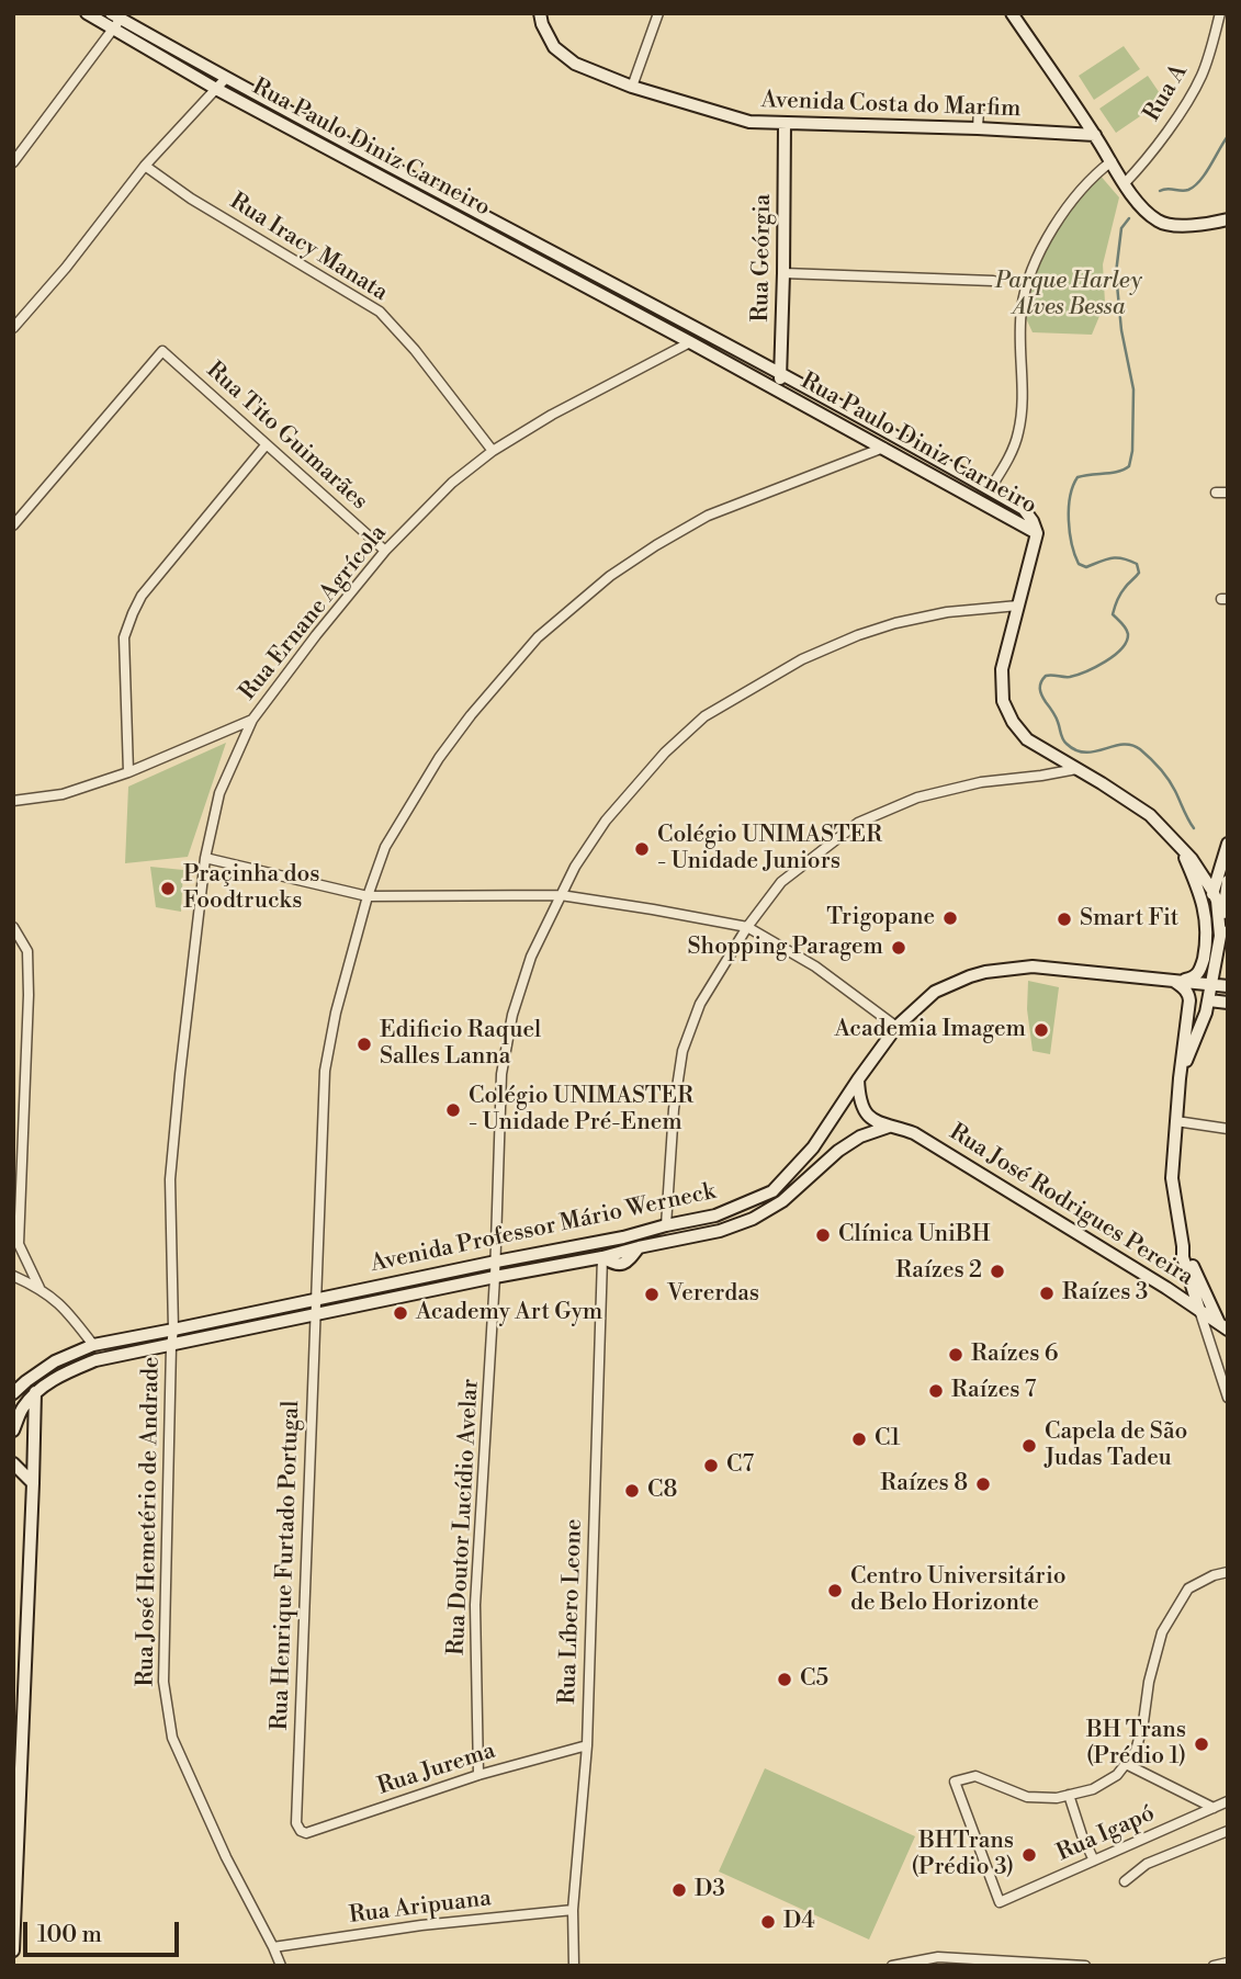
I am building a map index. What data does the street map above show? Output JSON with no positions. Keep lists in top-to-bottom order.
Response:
{
  "streets": {
    "street": [
      "Rua A",
      "Avenida Costa do Marfim",
      "Rua Paulo Diniz Carneiro",
      "Rua Iracy Manata",
      "Rua Geórgia",
      "Rua Tito Guimarães",
      "Rua Ernane Agrícola",
      "Rua José Rodrigues Pereira",
      "Avenida Professor Mário Werneck",
      "Rua Doutor Lucídio Avelar",
      "Rua José Hemetério de Andrade",
      "Rua Henrique Furtado Portugal",
      "Rua Líbero Leone",
      "Rua Jurema",
      "Rua Igapó",
      "Rua Aripuana"
    ]
  },
  "crossings": [
    ["Avenida Costa do Marfim", "Rua Geórgia"],
    ["Rua Paulo Diniz Carneiro", "Rua Geórgia"],
    ["Rua Paulo Diniz Carneiro", "Rua Ernane Agrícola"],
    ["Rua Paulo Diniz Carneiro", "Rua Henrique Furtado Portugal"],
    ["Rua Iracy Manata", "Rua Ernane Agrícola"],
    ["Rua Tito Guimarães", "Rua Ernane Agrícola"],
    ["Rua Ernane Agrícola", "Avenida Professor Mário Werneck"],
    ["Rua Ernane Agrícola", "Rua José Hemetério de Andrade"],
    ["Rua José Rodrigues Pereira", "Avenida Professor Mário Werneck"],
    ["Avenida Professor Mário Werneck", "Rua Doutor Lucídio Avelar"],
    ["Avenida Professor Mário Werneck", "Rua José Hemetério de Andrade"],
    ["Avenida Professor Mário Werneck", "Rua Henrique Furtado Portugal"],
    ["Avenida Professor Mário Werneck", "Rua Líbero Leone"],
    ["Rua Doutor Lucídio Avelar", "Rua Jurema"],
    ["Rua José Hemetério de Andrade", "Rua Aripuana"],
    ["Rua Henrique Furtado Portugal", "Rua Jurema"],
    ["Rua Líbero Leone", "Rua Jurema"],
    ["Rua Líbero Leone", "Rua Aripuana"]
  ],
  "parks": ["Parque Harley Alves Bessa"],
  "places": [
    "Colégio UNIMASTER - Unidade Juniors",
    "Praçinha dos Foodtrucks",
    "Trigopane",
    "Smart Fit",
    "Shopping Paragem",
    "Academia Imagem",
    "Edificio Raquel Salles Lanna",
    "Colégio UNIMASTER - Unidade Pré-Enem",
    "Clínica UniBH",
    "Raízes 2",
    "Raízes 3",
    "Vererdas",
    "Academy Art Gym",
    "Raízes 6",
    "Raízes 7",
    "C1",
    "Capela de São Judas Tadeu",
    "C7",
    "Raízes 8",
    "C8",
    "Centro Universitário de Belo Horizonte",
    "C5",
    "BH Trans (Prédio 1)",
    "BHTrans (Prédio 3)",
    "D3",
    "D4"
  ],
  "scale_bar": "100 m"
}
